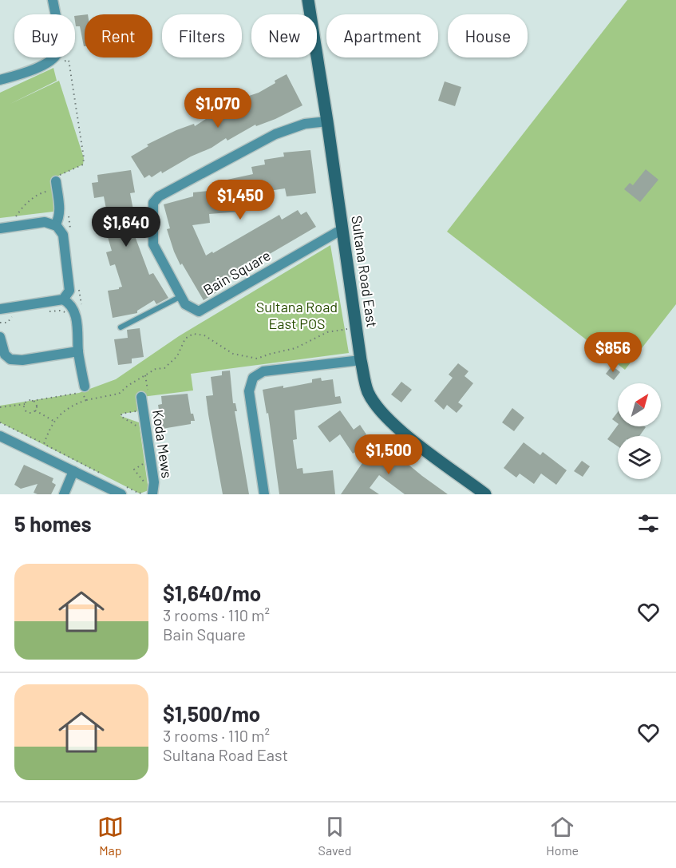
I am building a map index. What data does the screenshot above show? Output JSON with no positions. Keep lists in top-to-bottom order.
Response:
{
  "streets": {
    "street": ["Sultana Road East", "Bain Square", "Koda Mews"]
  },
  "crossings": [
    ["Sultana Road East", "Bain Square"]
  ],
  "parks": ["Sultana Road East POS"],
  "north": "top right",
  "page": {
    "chip": [
      "Buy",
      "Rent",
      "Filters",
      "New",
      "Apartment",
      "House"
    ],
    "price": [
      "$1,070",
      "$1,450",
      "$1,640",
      "$856",
      "$1,500"
    ],
    "heading": "5 homes",
    "list": [
      {
        "name": "$1,640/mo",
        "note": "3 rooms · 110 m² · Bain Square"
      },
      {
        "name": "$1,500/mo",
        "note": "3 rooms · 110 m² · Sultana Road East"
      }
    ],
    "tabs": ["Map", "Saved", "Home"]
  }
}
